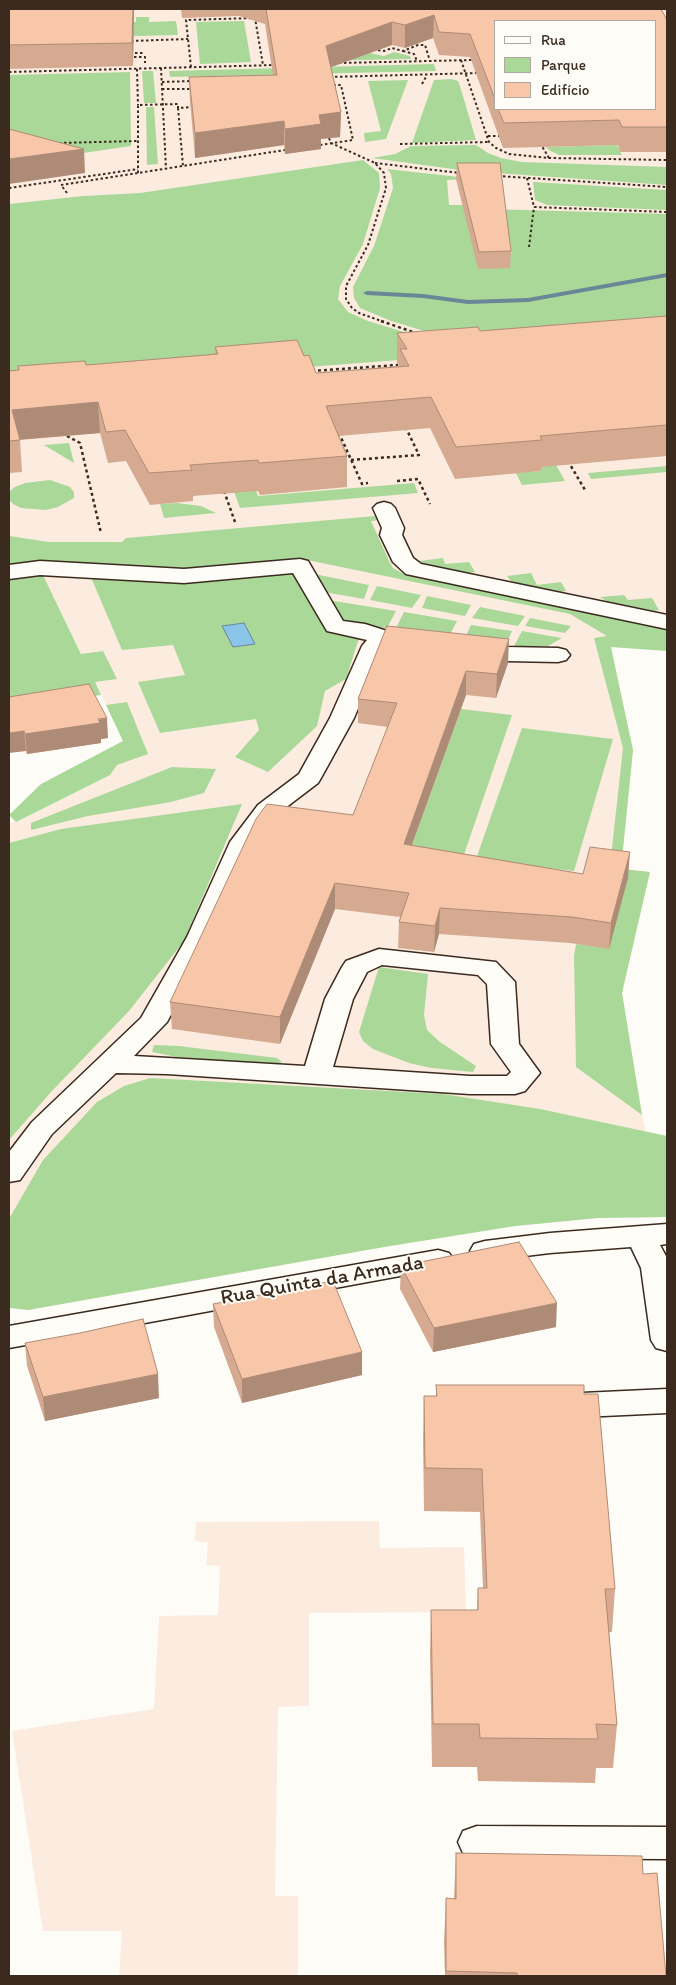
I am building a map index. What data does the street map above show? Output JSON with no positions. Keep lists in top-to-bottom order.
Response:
{
  "streets": {
    "street": ["Rua Quinta da Armada"]
  },
  "legend": ["Rua", "Parque", "Edifício"]
}
